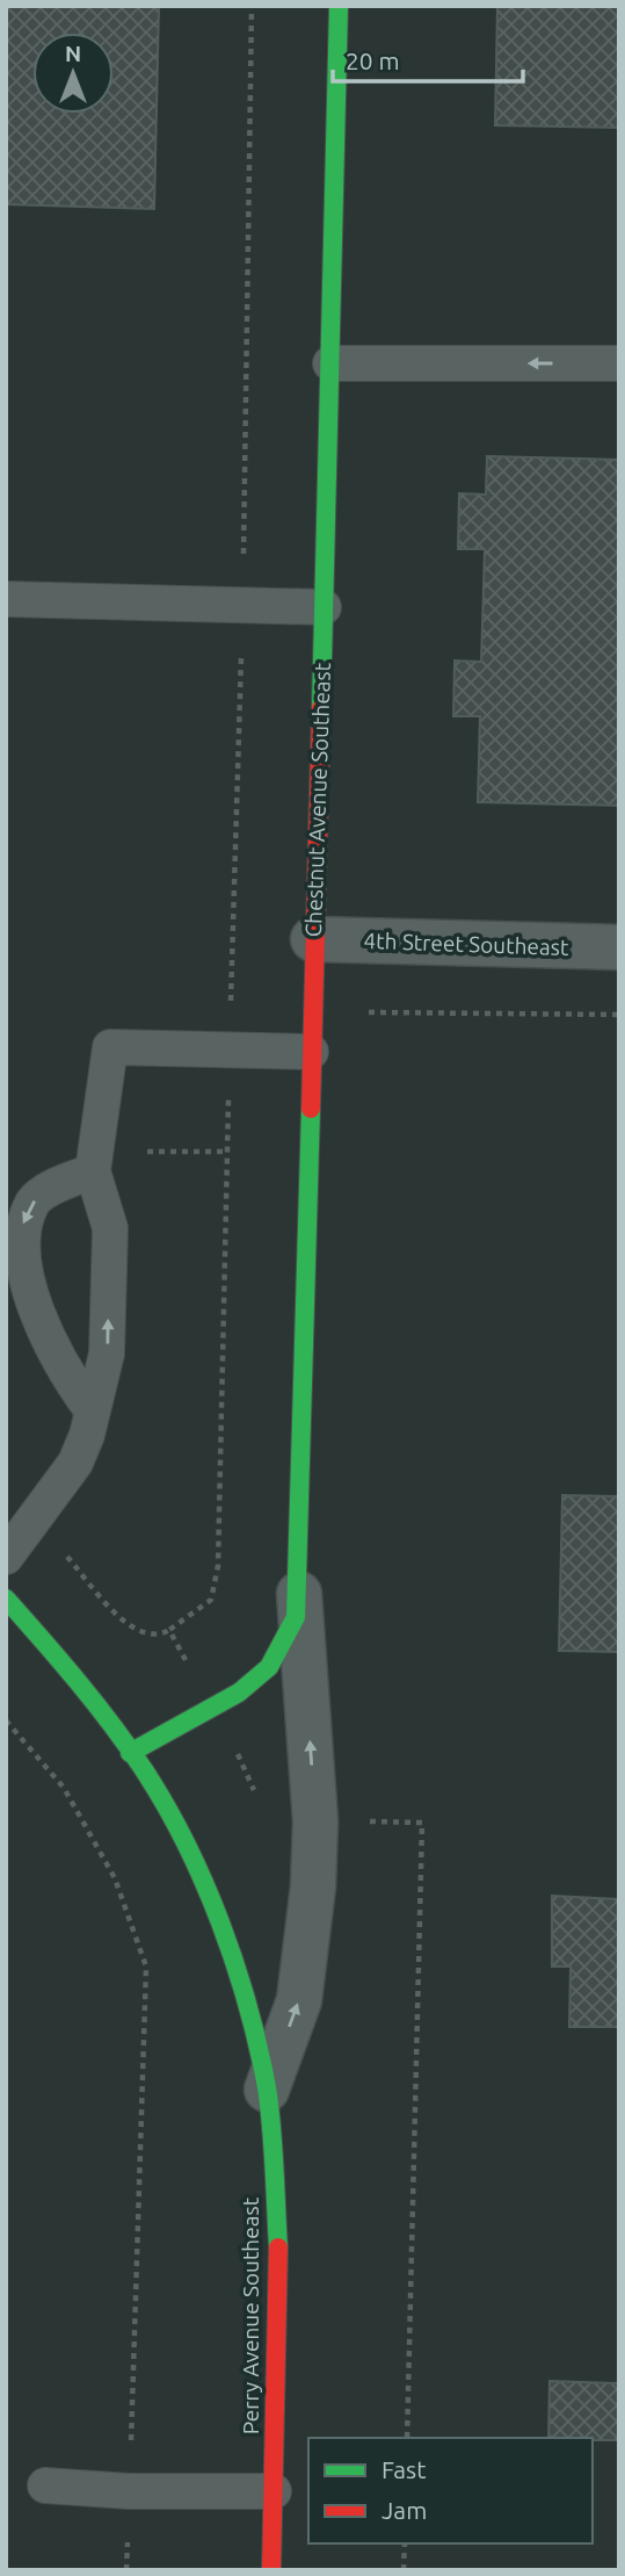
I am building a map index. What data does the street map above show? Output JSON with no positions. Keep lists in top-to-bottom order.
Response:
{
  "streets": {
    "street": ["Chestnut Avenue Southeast", "4th Street Southeast", "Perry Avenue Southeast"]
  },
  "crossings": [
    ["Chestnut Avenue Southeast", "4th Street Southeast"],
    ["Chestnut Avenue Southeast", "Perry Avenue Southeast"]
  ],
  "legend": ["Fast", "Jam"],
  "scale_bar": "20 m",
  "north": "top"
}
